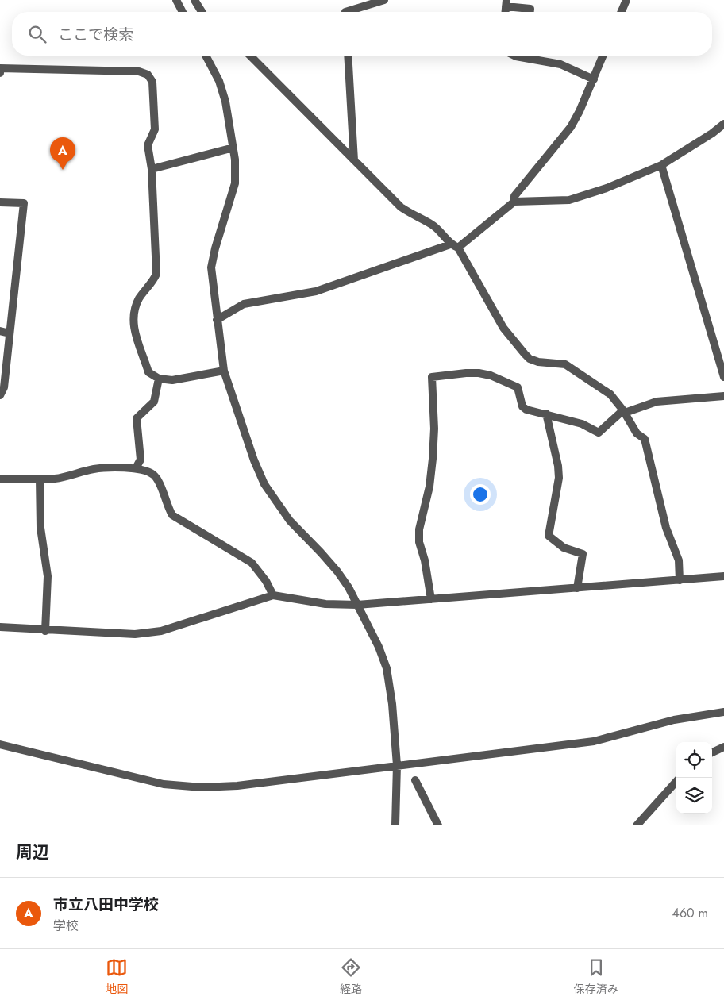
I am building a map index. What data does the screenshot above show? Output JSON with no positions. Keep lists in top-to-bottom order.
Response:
{
  "page": {
    "search": "ここで検索",
    "pins": "A",
    "heading": "周辺",
    "list": [
      {
        "mark": "A",
        "name": "市立八田中学校",
        "note": "学校",
        "value": "460 m"
      }
    ],
    "nav": ["地図", "経路", "保存済み"]
  }
}
